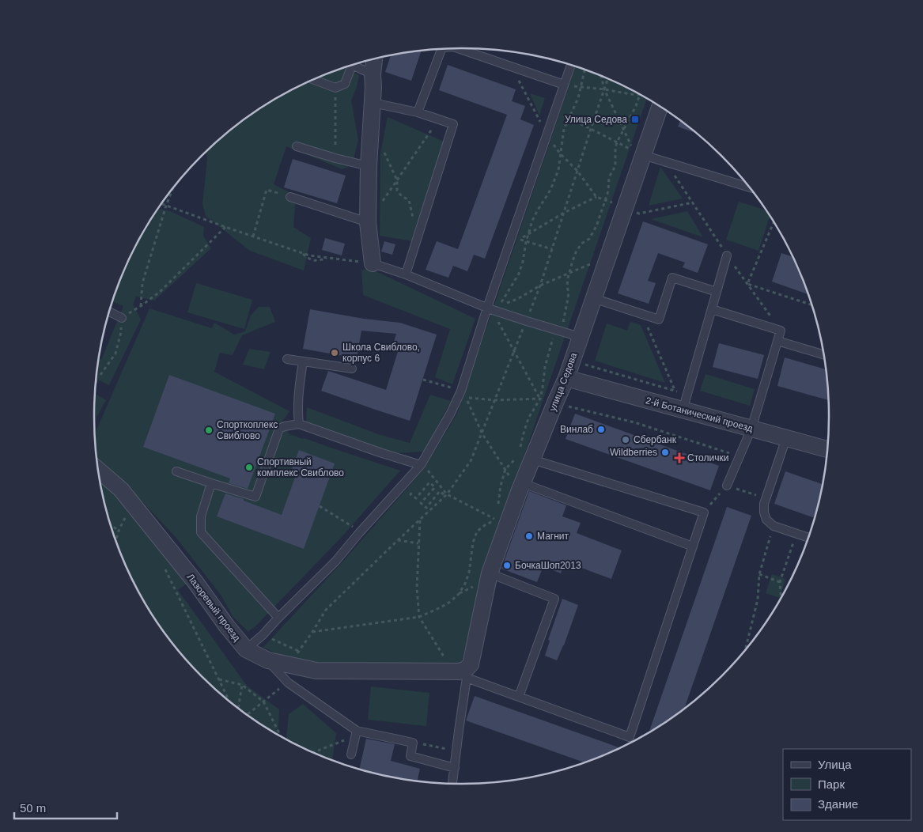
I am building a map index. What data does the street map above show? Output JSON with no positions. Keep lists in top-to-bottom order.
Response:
{
  "streets": {
    "street": ["улица Седова", "2-й Ботанический проезд", "Лазоревый проезд"]
  },
  "crossings": [
    ["улица Седова", "2-й Ботанический проезд"],
    ["улица Седова", "Лазоревый проезд"]
  ],
  "places": {
    "transit": ["Улица Седова"],
    "other": [
      "Школа Свиблово, корпус 6",
      "Винлаб",
      "Спорткоплекс Свиблово",
      "Сбербанк",
      "Wildberries",
      "Спортивный комплекс Свиблово",
      "Магнит",
      "БочкаШоп2013"
    ],
    "health": ["Столички"]
  },
  "legend": ["Улица", "Парк", "Здание"],
  "scale_bar": "50 m"
}
